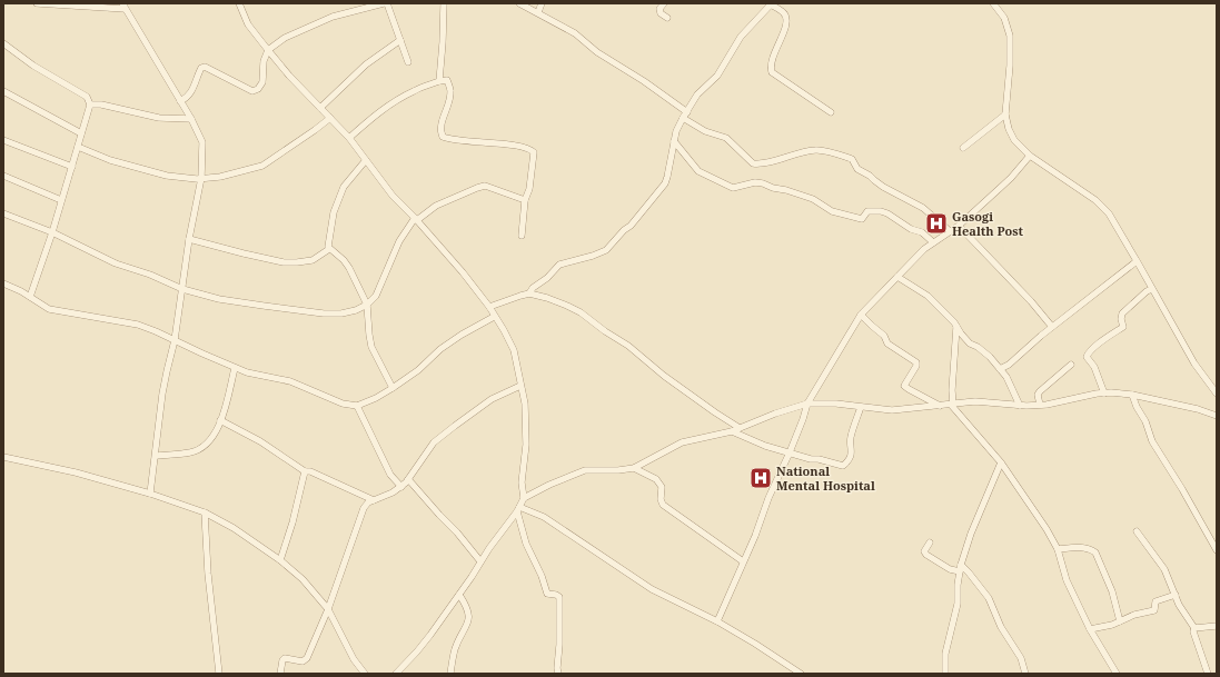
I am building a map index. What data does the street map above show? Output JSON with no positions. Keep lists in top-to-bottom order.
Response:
{
  "places": {
    "hospital": ["Gasogi Health Post", "National Mental Hospital"]
  }
}
